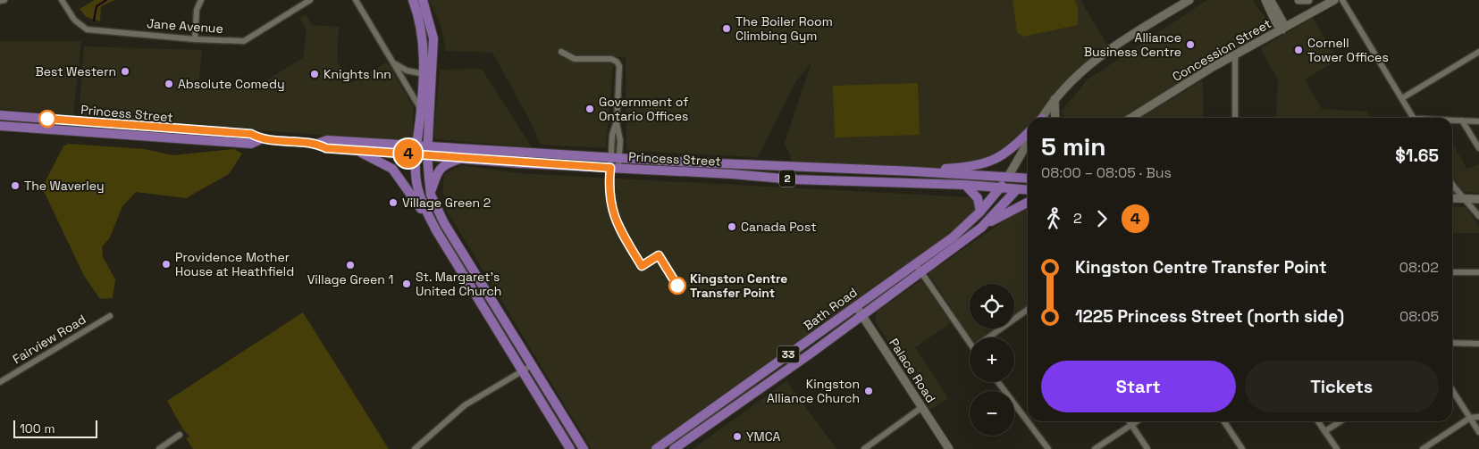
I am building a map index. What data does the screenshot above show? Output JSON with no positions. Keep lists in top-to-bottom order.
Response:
{
  "streets": {
    "main road": [
      "Concession Street",
      "Princess Street",
      "2",
      "Bath Road",
      "33",
      "Palace Road"
    ],
    "street": ["Jane Avenue", "Fairview Road"]
  },
  "crossings": [
    ["Princess Street", "Bath Road"],
    ["Princess Street", "33"],
    ["Bath Road", "33"],
    ["Bath Road", "Palace Road"]
  ],
  "places": [
    "The Boiler Room Climbing Gym",
    "Alliance Business Centre",
    "Cornell Tower Offices",
    "Best Western",
    "Knights Inn",
    "Absolute Comedy",
    "Government of Ontario Offices",
    "The Waverley",
    "Village Green 2",
    "Canada Post",
    "Providence Mother House at Heathfield",
    "Village Green 1",
    "St. Margaret's United Church",
    "Kingston Centre Transfer Point",
    "Kingston Alliance Church",
    "YMCA"
  ],
  "lines": ["bus line 4"],
  "scale_bar": "100 m",
  "page": {
    "on_map": "4",
    "heading": ["5 min", "08:00 – 08:05 · Bus", "$1.65"],
    "legs": ["2", "4"],
    "list": [
      {
        "name": "Kingston Centre Transfer Point",
        "value": "08:02"
      },
      {
        "name": "1225 Princess Street (north side)",
        "value": "08:05"
      }
    ],
    "map_buttons": ["+", "−"],
    "buttons": ["Start", "Tickets"],
    "scale": "100 m"
  }
}
